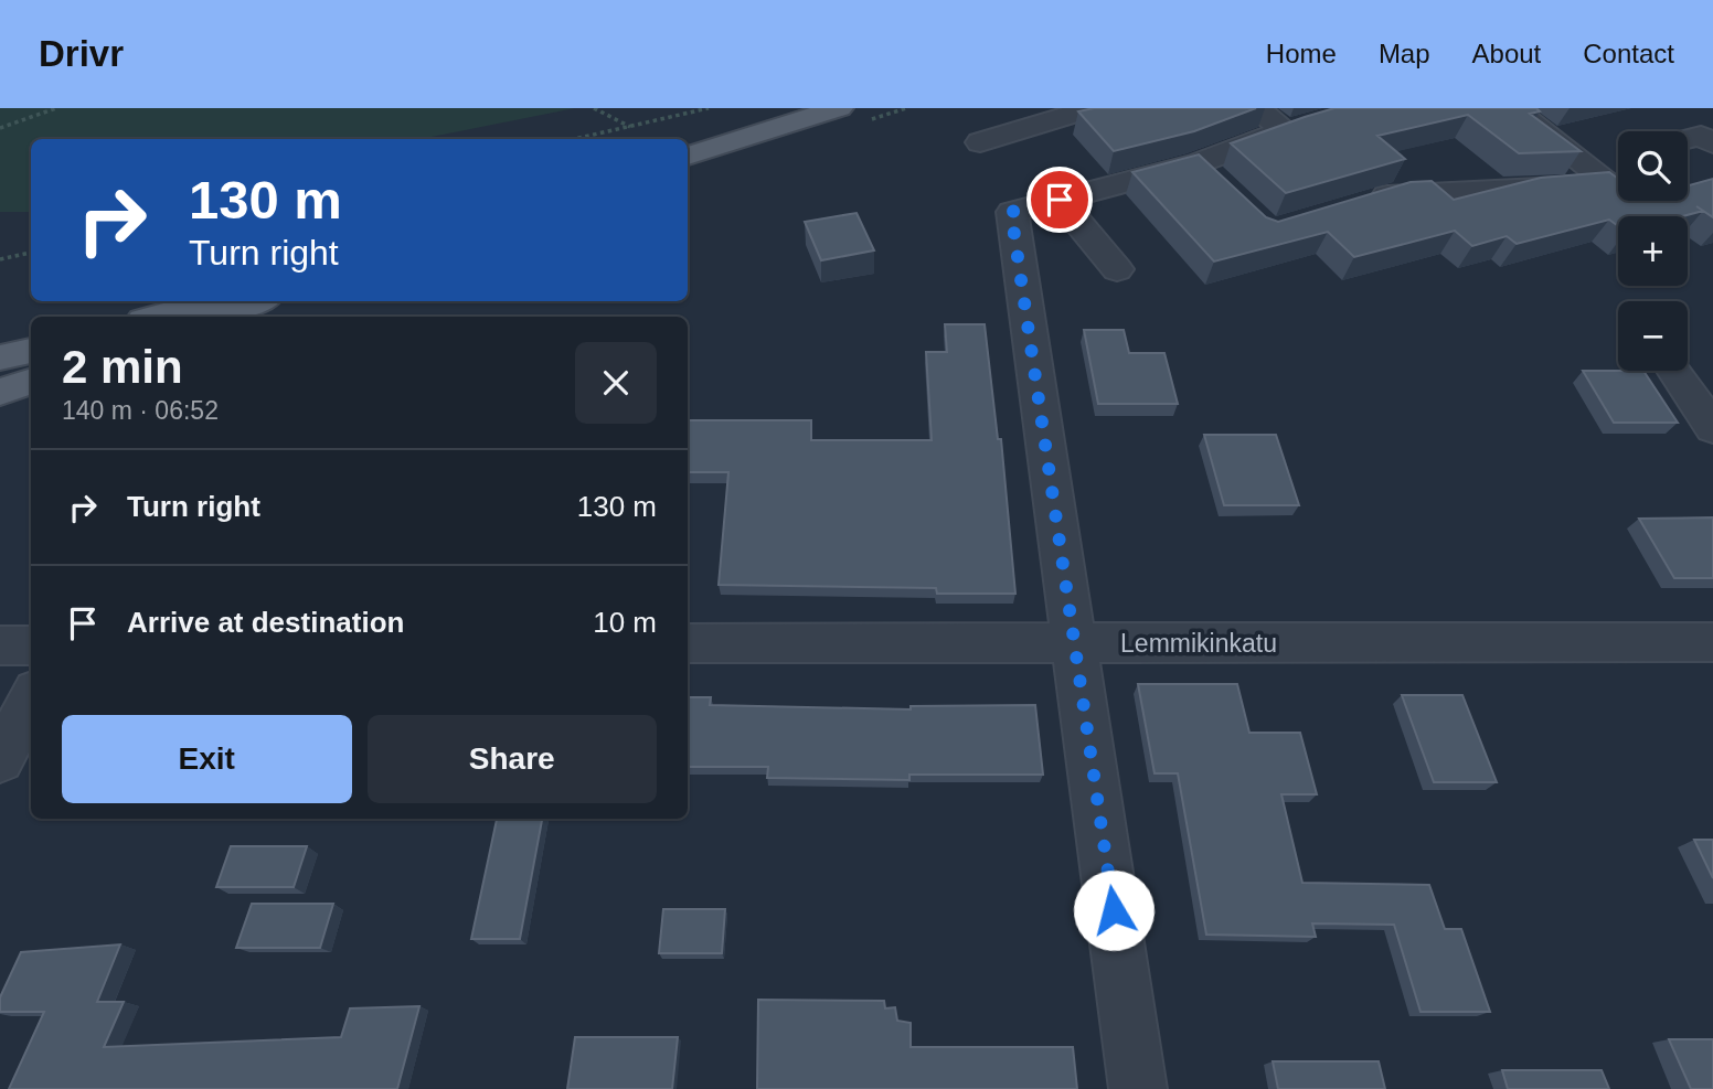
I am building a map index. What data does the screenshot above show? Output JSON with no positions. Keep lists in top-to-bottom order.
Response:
{
  "streets": {
    "street": ["Lemmikinkatu"]
  },
  "page": {
    "header": "Drivr",
    "nav": [
      "Home",
      "Map",
      "About",
      "Contact"
    ],
    "map_buttons": ["+", "−"],
    "turn": ["130 m", "Turn right"],
    "heading": ["2 min", "140 m · 06:52"],
    "list": [
      {
        "name": "Turn right",
        "value": "130 m"
      },
      {
        "name": "Arrive at destination",
        "value": "10 m"
      }
    ],
    "buttons": ["Exit", "Share"]
  }
}
